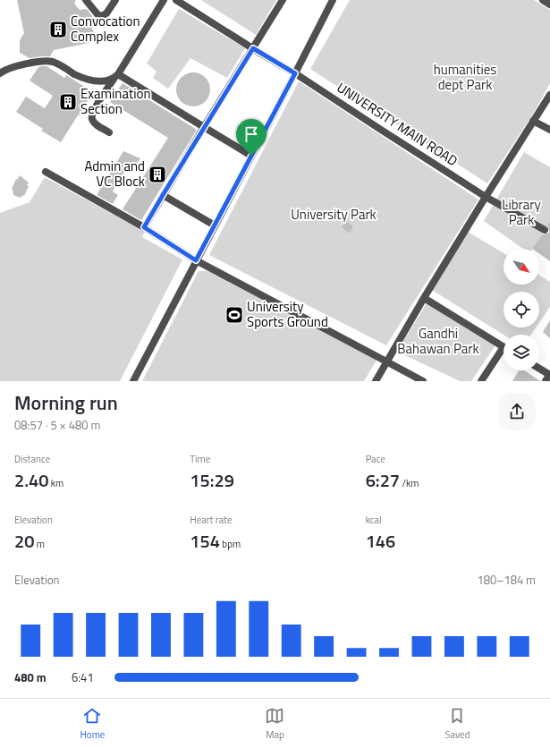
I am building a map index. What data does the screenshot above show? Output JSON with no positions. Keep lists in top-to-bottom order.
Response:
{
  "streets": {
    "lane": ["UNIVERSITY MAIN ROAD"]
  },
  "parks": [
    "humanities dept Park",
    "Library Park",
    "University Park",
    "Gandhi Bahawan Park"
  ],
  "places": {
    "building": ["Convocation Complex", "Examination Section", "Admin and VC Block"],
    "sports": ["University Sports Ground"]
  },
  "north": "bottom right",
  "page": {
    "heading": ["Morning run", "08:57 · 5 × 480 m"],
    "stats": [
      ["Distance", "2.40 km"],
      ["Time", "15:29"],
      ["Pace", "6:27 /km"],
      ["Elevation", "20 m"],
      ["Heart rate", "154 bpm"],
      ["kcal", "146"]
    ],
    "chart": ["Elevation", "180–184 m"],
    "list": [
      {
        "name": "480 m",
        "note": "6:41"
      }
    ],
    "tabs": ["Home", "Map", "Saved"]
  }
}
